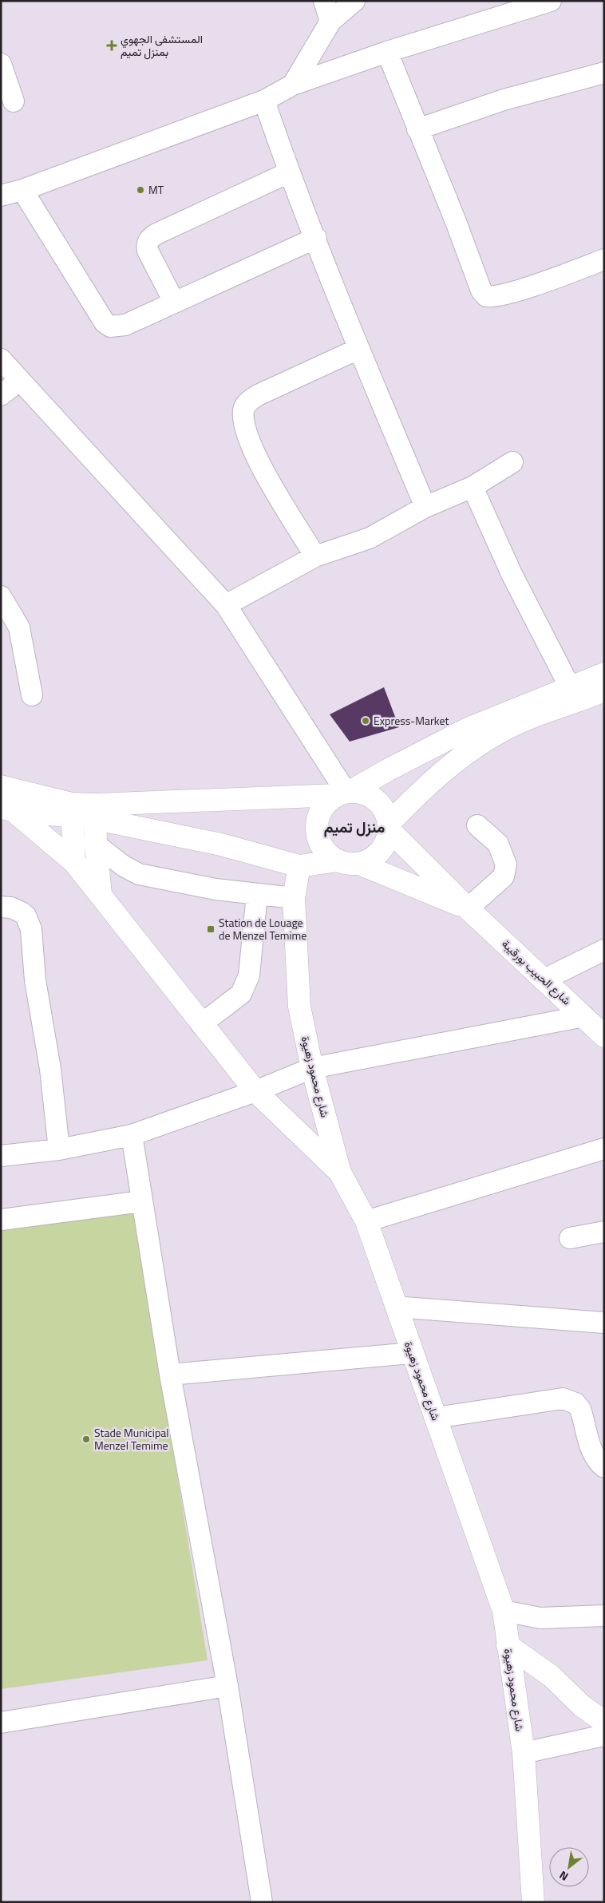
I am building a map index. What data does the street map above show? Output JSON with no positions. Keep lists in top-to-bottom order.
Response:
{
  "streets": {
    "main road": ["شارع الحبيب بورقيبة", "شارع محمود زهيوة"]
  },
  "districts": ["منزل تميم"],
  "places": {
    "health": ["المستشفى الجهوي بمنزل تميم"],
    "other": ["MT", "Express-Market", "Stade Municipal Menzel Temime"],
    "transit": ["Station de Louage de Menzel Temime"]
  },
  "north": "bottom left"
}
